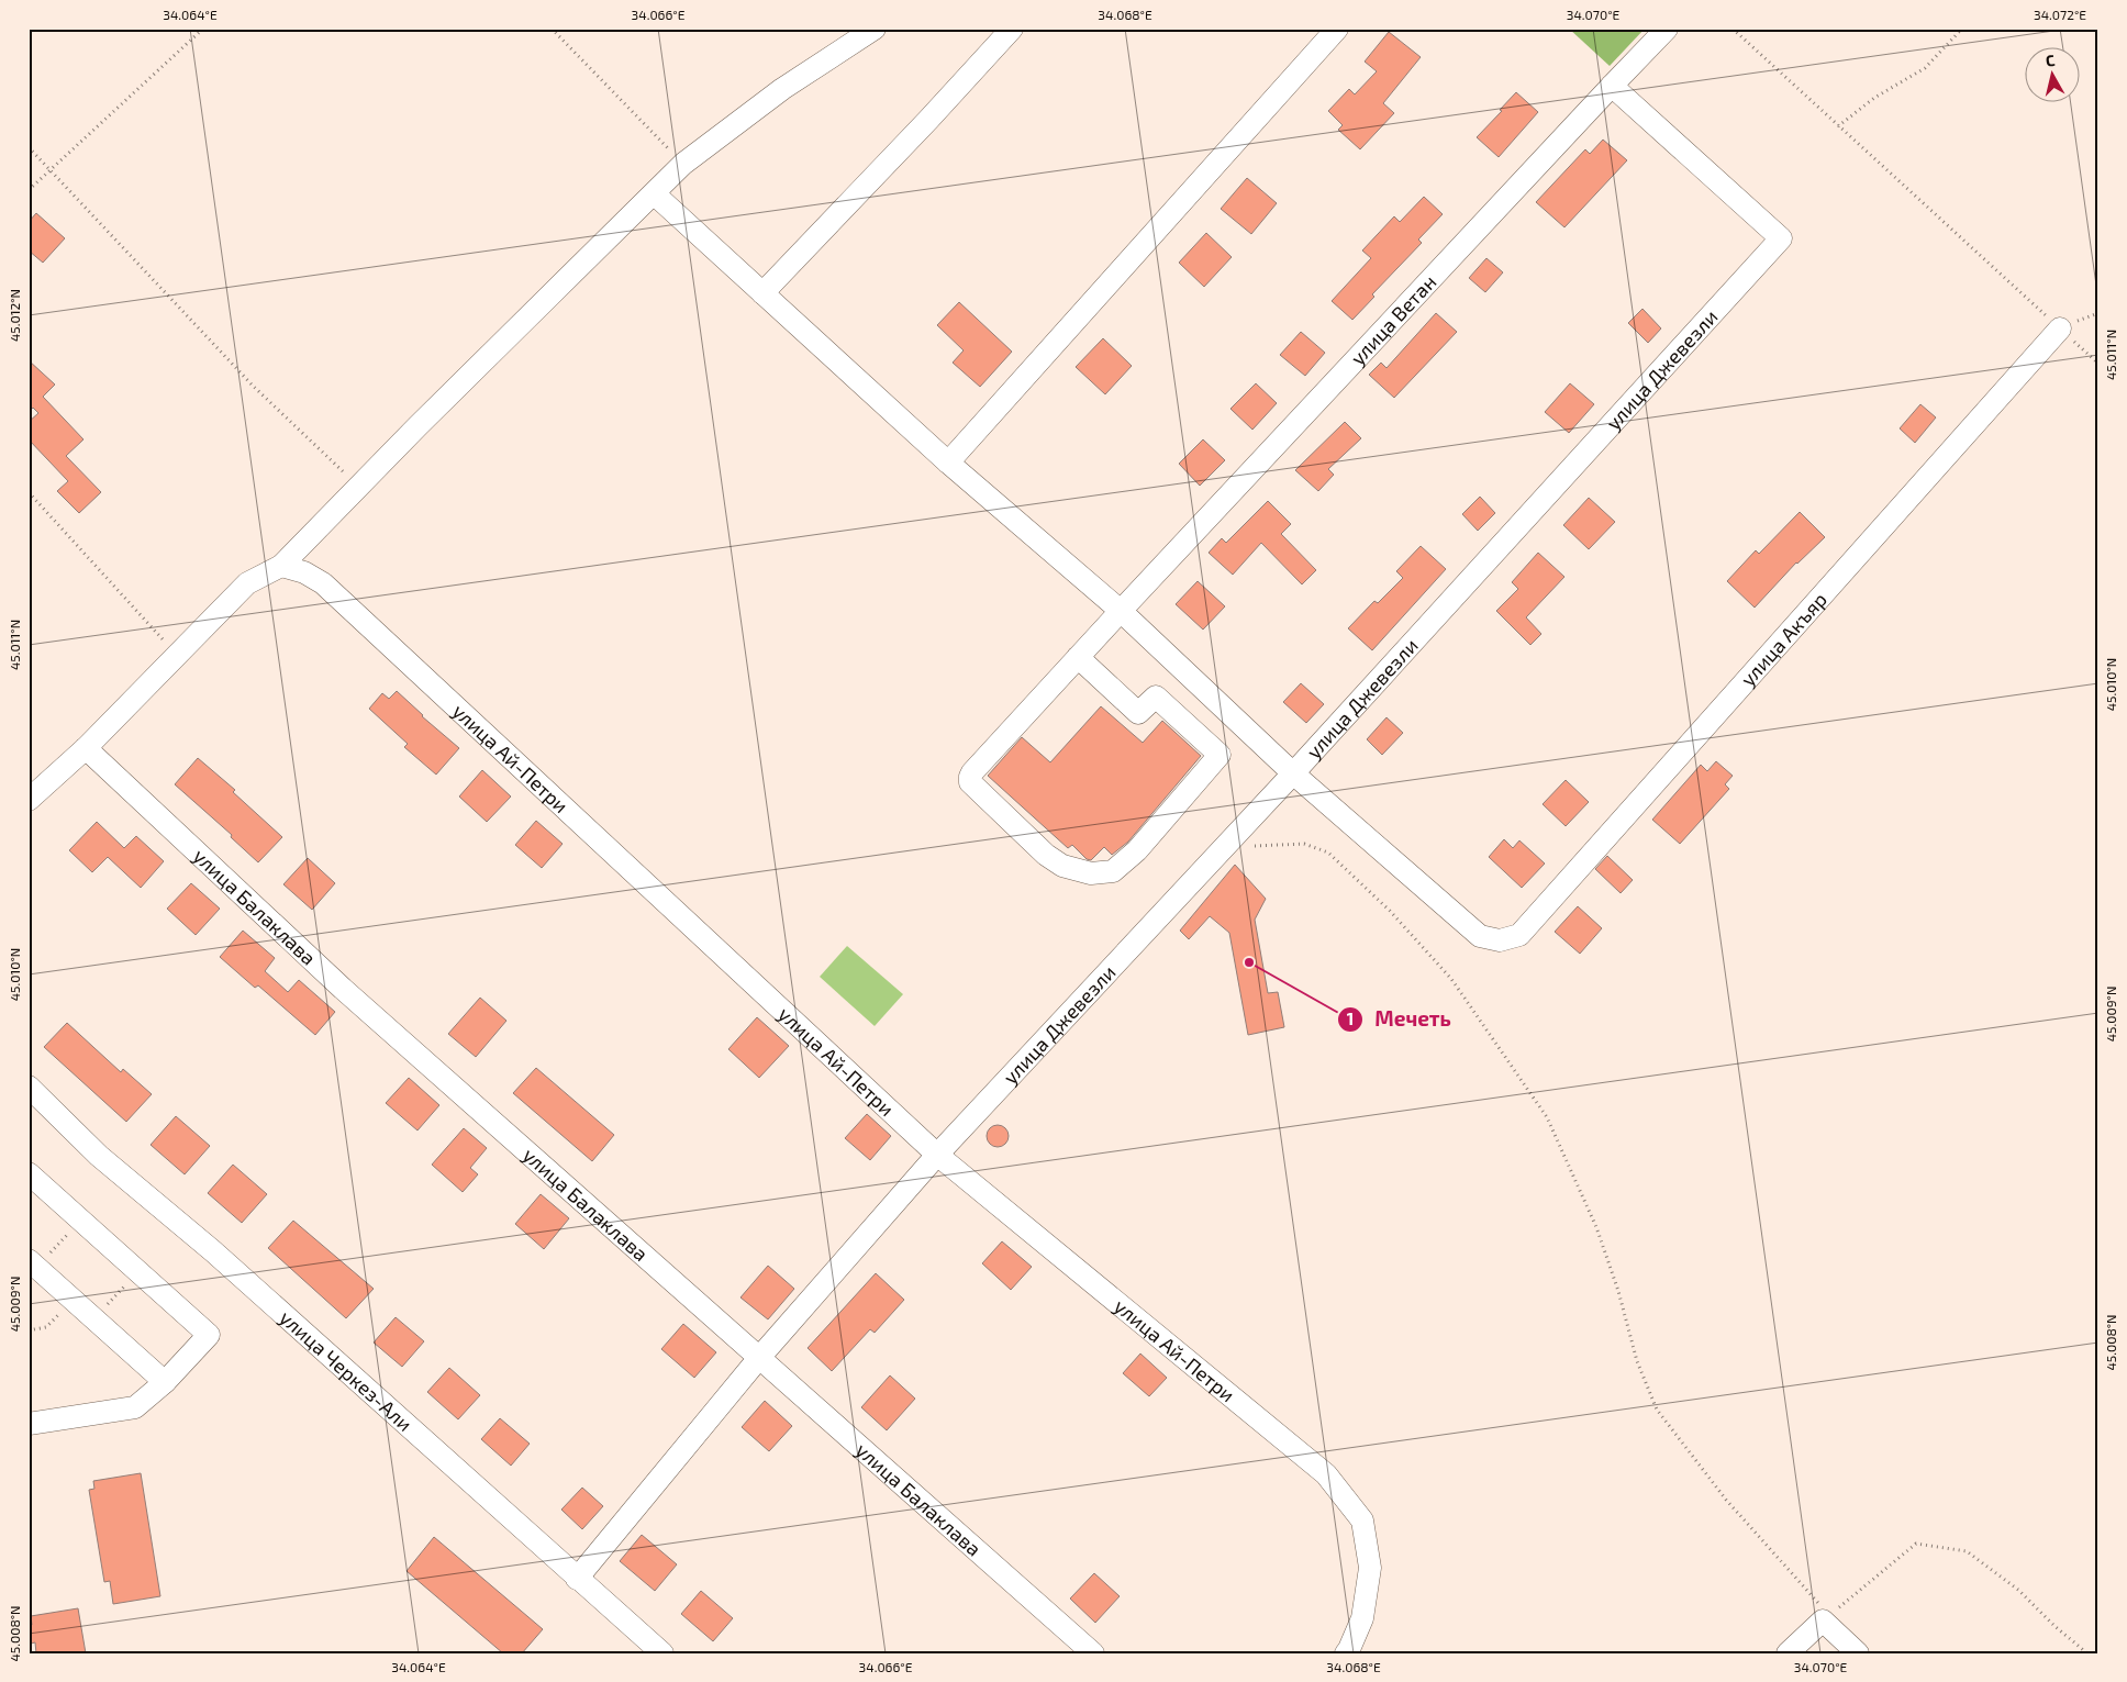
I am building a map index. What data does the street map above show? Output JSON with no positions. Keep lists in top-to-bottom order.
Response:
{
  "streets": {
    "street": [
      "улица Ветан",
      "улица Джевезли",
      "улица Акъяр",
      "улица Ай-Петри",
      "улица Балаклава",
      "улица Черкез-Али"
    ]
  },
  "crossings": [
    ["улица Ветан", "улица Джевезли"],
    ["улица Джевезли", "улица Акъяр"],
    ["улица Джевезли", "улица Ай-Петри"],
    ["улица Джевезли", "улица Балаклава"],
    ["улица Джевезли", "улица Черкез-Али"]
  ],
  "places": ["Мечеть"],
  "north": "top",
  "coordinates": [
    "34.064°E",
    "34.066°E",
    "34.068°E",
    "34.070°E",
    "34.072°E",
    "45.012°N",
    "45.011°N",
    "45.010°N",
    "45.009°N",
    "45.008°N"
  ]
}
